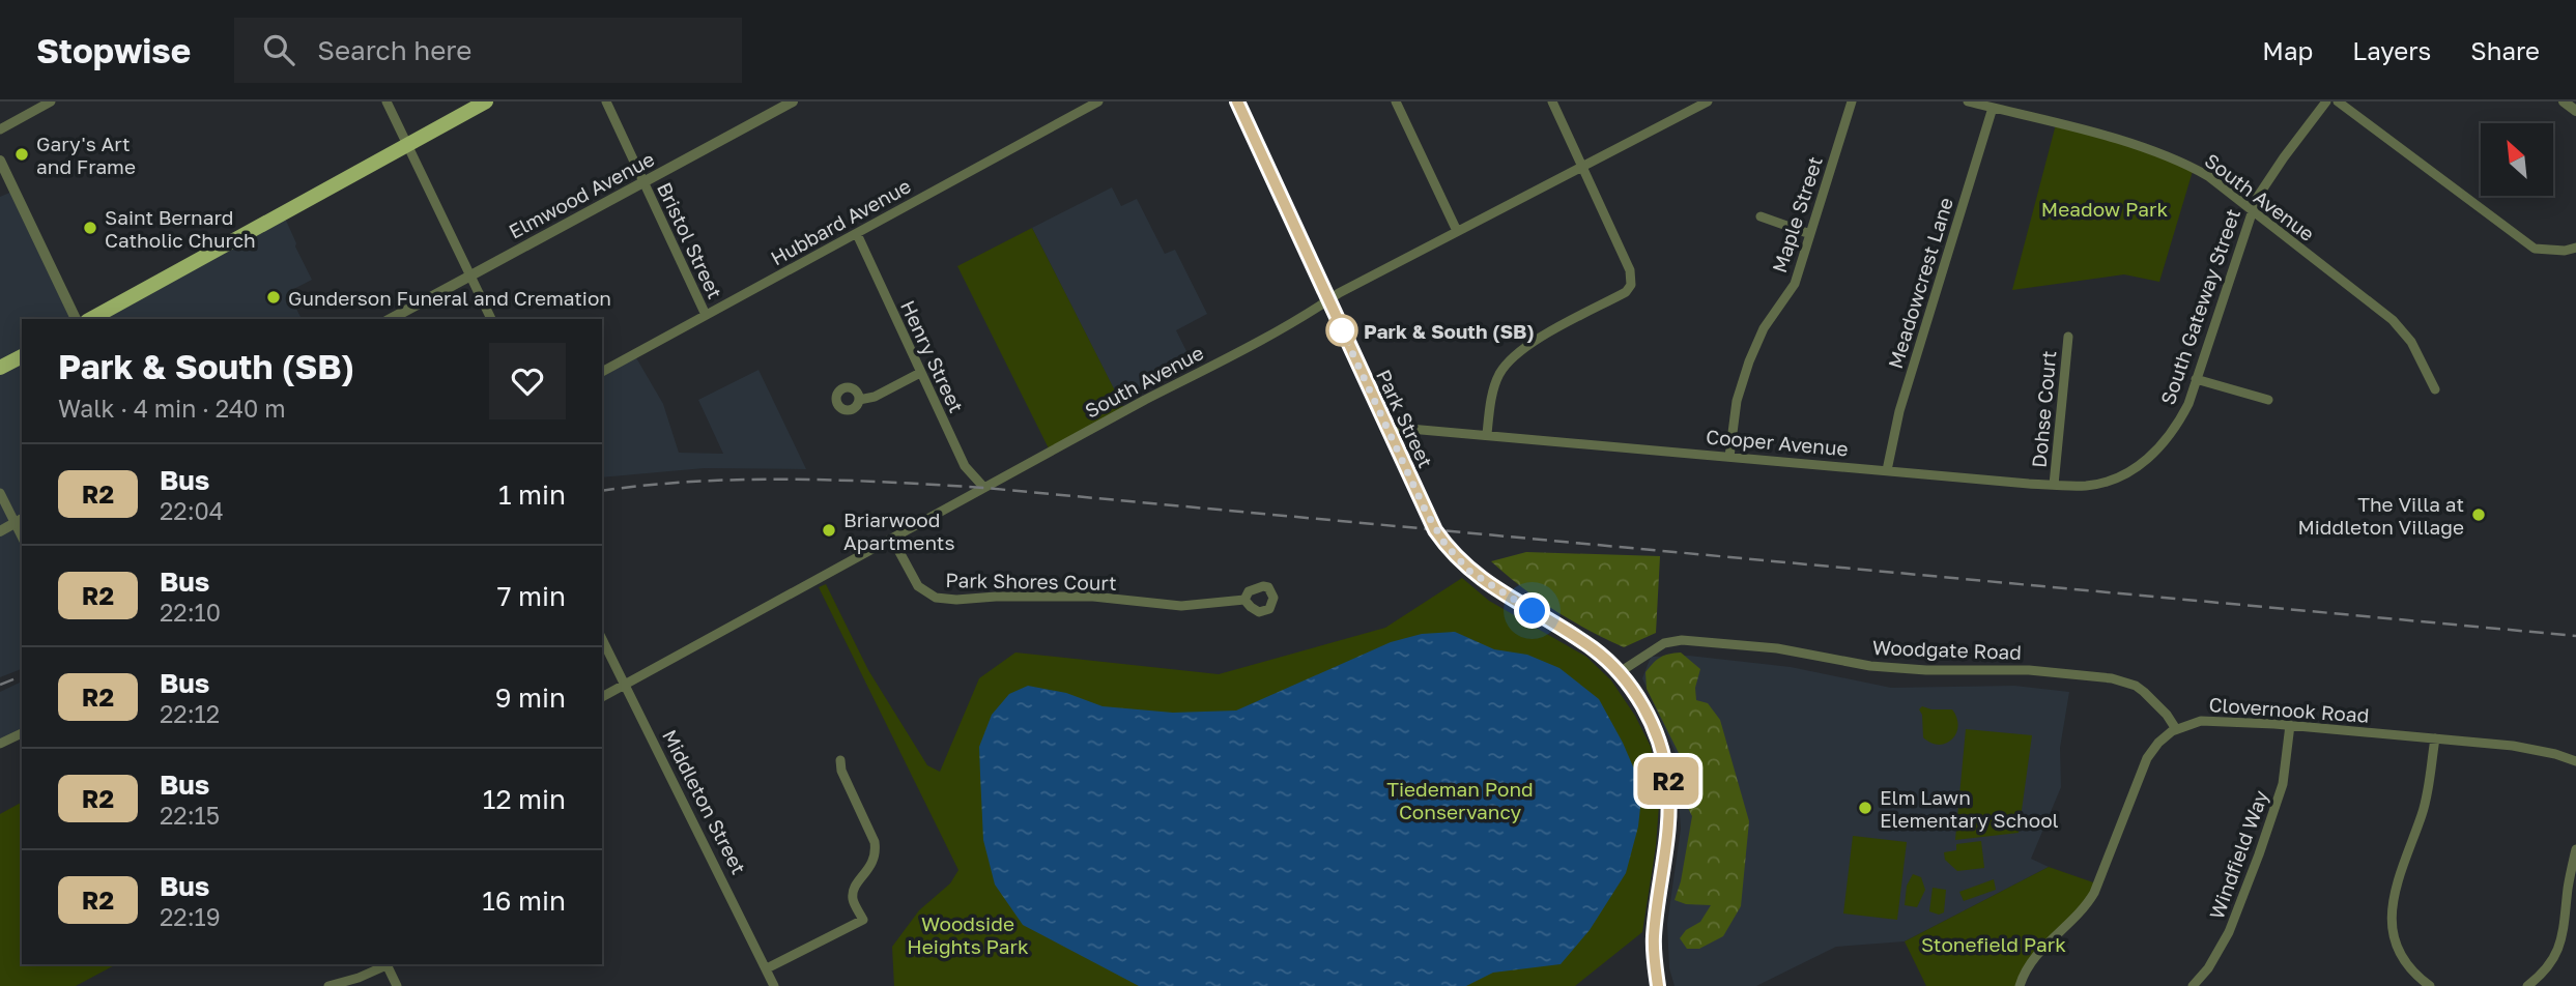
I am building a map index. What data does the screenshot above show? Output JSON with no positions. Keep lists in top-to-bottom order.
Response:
{
  "streets": {
    "main road": ["Park Street"],
    "street": [
      "Elmwood Avenue",
      "South Avenue",
      "Maple Street",
      "Hubbard Avenue",
      "Bristol Street",
      "Meadowcrest Lane",
      "South Gateway Street",
      "Henry Street",
      "Dohse Court",
      "Cooper Avenue",
      "Park Shores Court",
      "Woodgate Road",
      "Clovernook Road",
      "Middleton Street",
      "Windfield Way"
    ]
  },
  "crossings": [
    ["Elmwood Avenue", "Bristol Street"],
    ["South Avenue", "Meadowcrest Lane"],
    ["South Avenue", "South Gateway Street"],
    ["South Avenue", "Henry Street"],
    ["South Avenue", "Park Street"],
    ["South Avenue", "Park Shores Court"],
    ["South Avenue", "Middleton Street"],
    ["Maple Street", "Cooper Avenue"],
    ["Hubbard Avenue", "Bristol Street"],
    ["Hubbard Avenue", "Henry Street"],
    ["Meadowcrest Lane", "Cooper Avenue"],
    ["South Gateway Street", "Cooper Avenue"],
    ["Dohse Court", "Cooper Avenue"],
    ["Park Street", "Cooper Avenue"],
    ["Park Street", "Woodgate Road"],
    ["Woodgate Road", "Clovernook Road"],
    ["Clovernook Road", "Windfield Way"]
  ],
  "parks": [
    "Meadow Park",
    "Tiedeman Pond Conservancy",
    "Woodside Heights Park",
    "Stonefield Park"
  ],
  "places": [
    "Gary's Art and Frame",
    "Saint Bernard Catholic Church",
    "Gunderson Funeral and Cremation",
    "Park & South (SB)",
    "The Villa at Middleton Village",
    "Briarwood Apartments",
    "Elm Lawn Elementary School"
  ],
  "lines": ["bus line R2"],
  "north": "top left",
  "page": {
    "header": "Stopwise",
    "search": "Search here",
    "nav": ["Map", "Layers", "Share"],
    "on_map": "R2",
    "heading": ["Park & South (SB)", "Walk · 4 min · 240 m"],
    "list": [
      {
        "mark": "R2",
        "name": "Bus",
        "note": "22:04",
        "value": "1 min"
      },
      {
        "mark": "R2",
        "name": "Bus",
        "note": "22:10",
        "value": "7 min"
      },
      {
        "mark": "R2",
        "name": "Bus",
        "note": "22:12",
        "value": "9 min"
      },
      {
        "mark": "R2",
        "name": "Bus",
        "note": "22:15",
        "value": "12 min"
      },
      {
        "mark": "R2",
        "name": "Bus",
        "note": "22:19",
        "value": "16 min"
      }
    ]
  }
}
